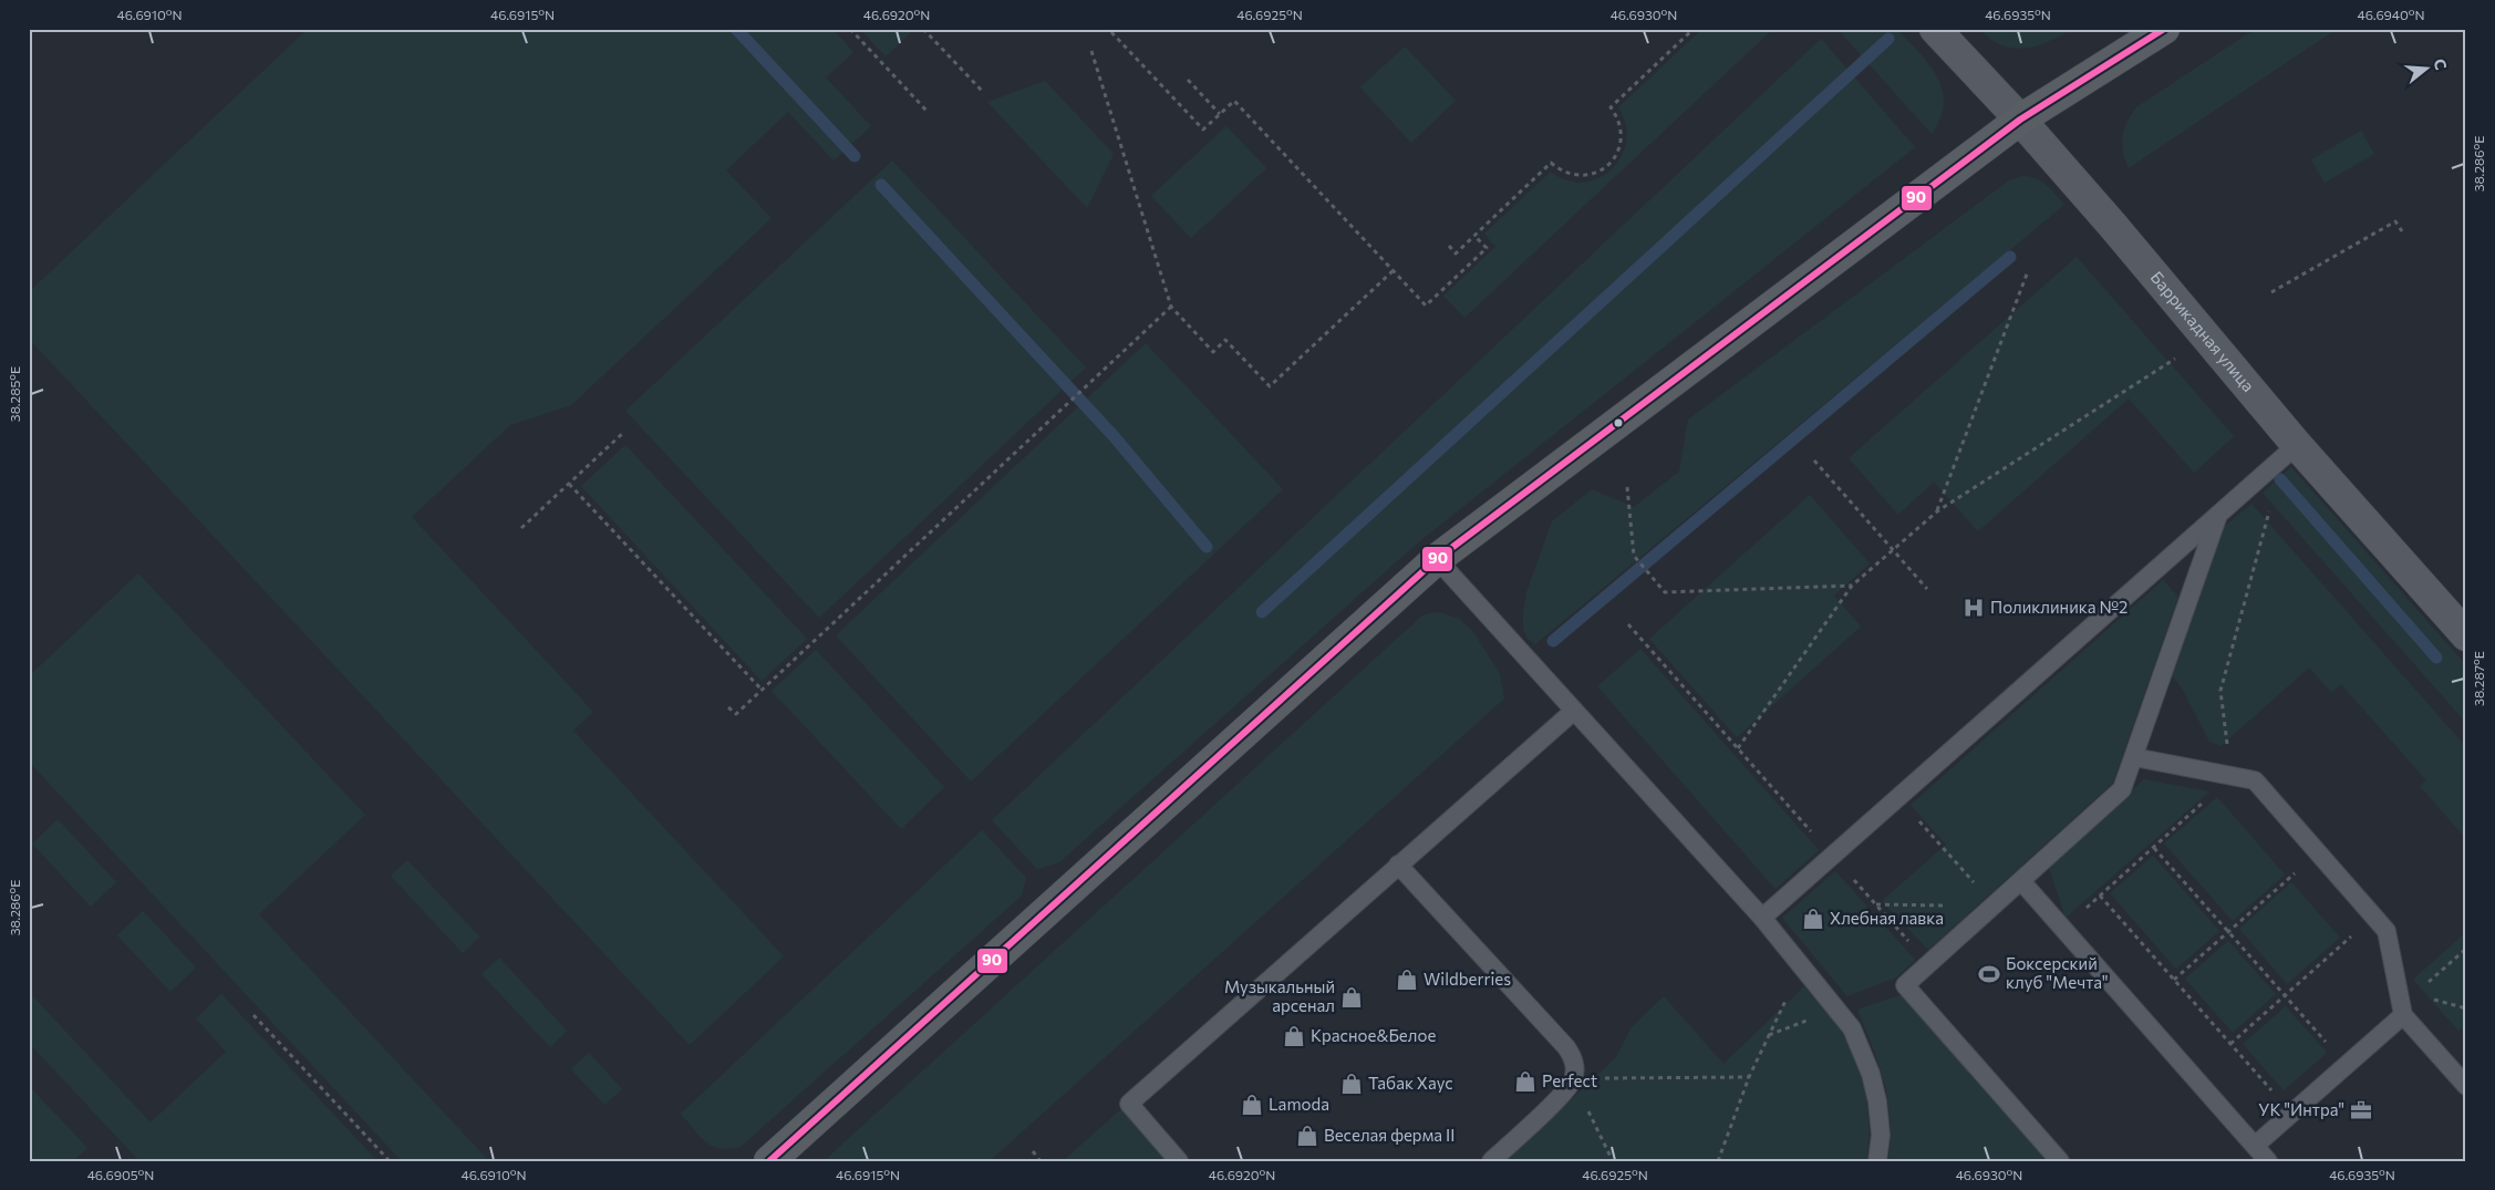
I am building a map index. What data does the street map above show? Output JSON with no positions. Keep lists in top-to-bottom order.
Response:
{
  "streets": {
    "street": ["Баррикадная улица"]
  },
  "places": {
    "hospital": ["Поликлиника №2"],
    "shop": [
      "Хлебная лавка",
      "Wildberries",
      "Музыкальный арсенал",
      "Красное&Белое",
      "Perfect",
      "Табак Хаус",
      "Lamoda",
      "Веселая ферма II"
    ],
    "sports": ["Боксерский клуб \"Мечта\""],
    "office": ["УК \"Интра\""]
  },
  "lines": ["transit line 90"],
  "north": "right",
  "coordinates": [
    "46.6910°N",
    "46.6915°N",
    "46.6920°N",
    "46.6925°N",
    "46.6930°N",
    "46.6935°N",
    "46.6940°N",
    "38.286°E",
    "38.285°E",
    "38.287°E",
    "46.6905°N"
  ]
}
